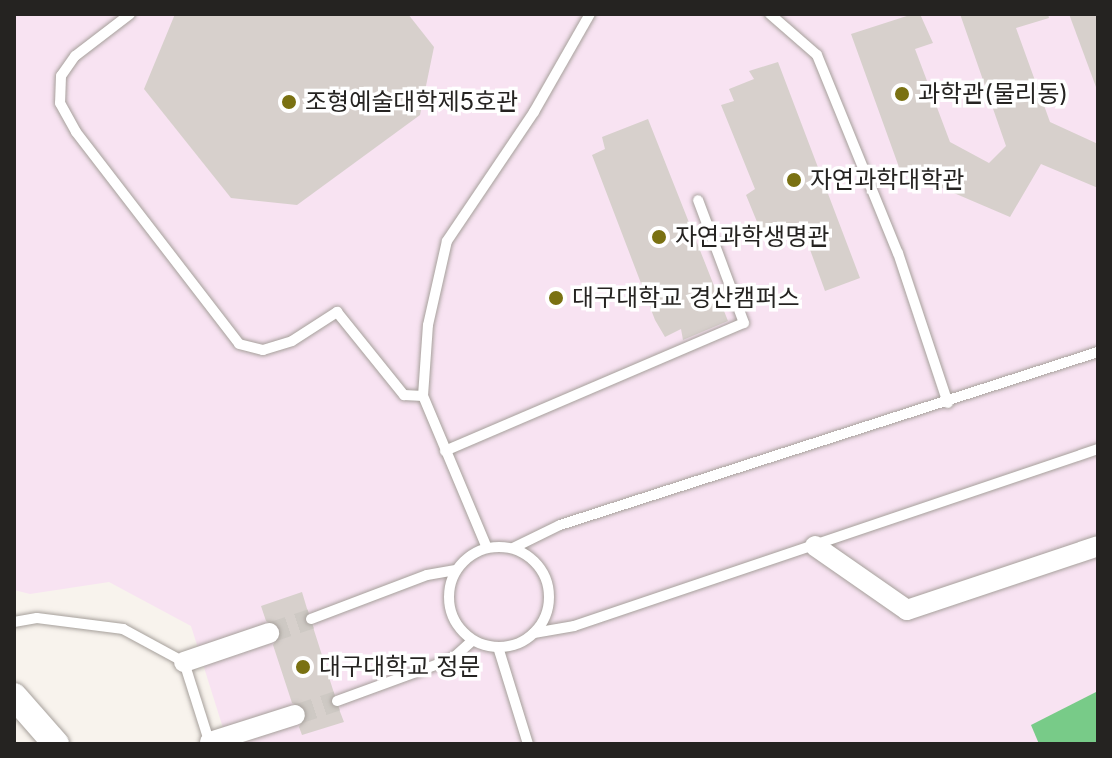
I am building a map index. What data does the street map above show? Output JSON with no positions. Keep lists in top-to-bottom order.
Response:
{
  "places": [
    "과학관(물리동)",
    "조형예술대학제5호관",
    "자연과학대학관",
    "자연과학생명관",
    "대구대학교 경산캠퍼스",
    "대구대학교 정문"
  ]
}
